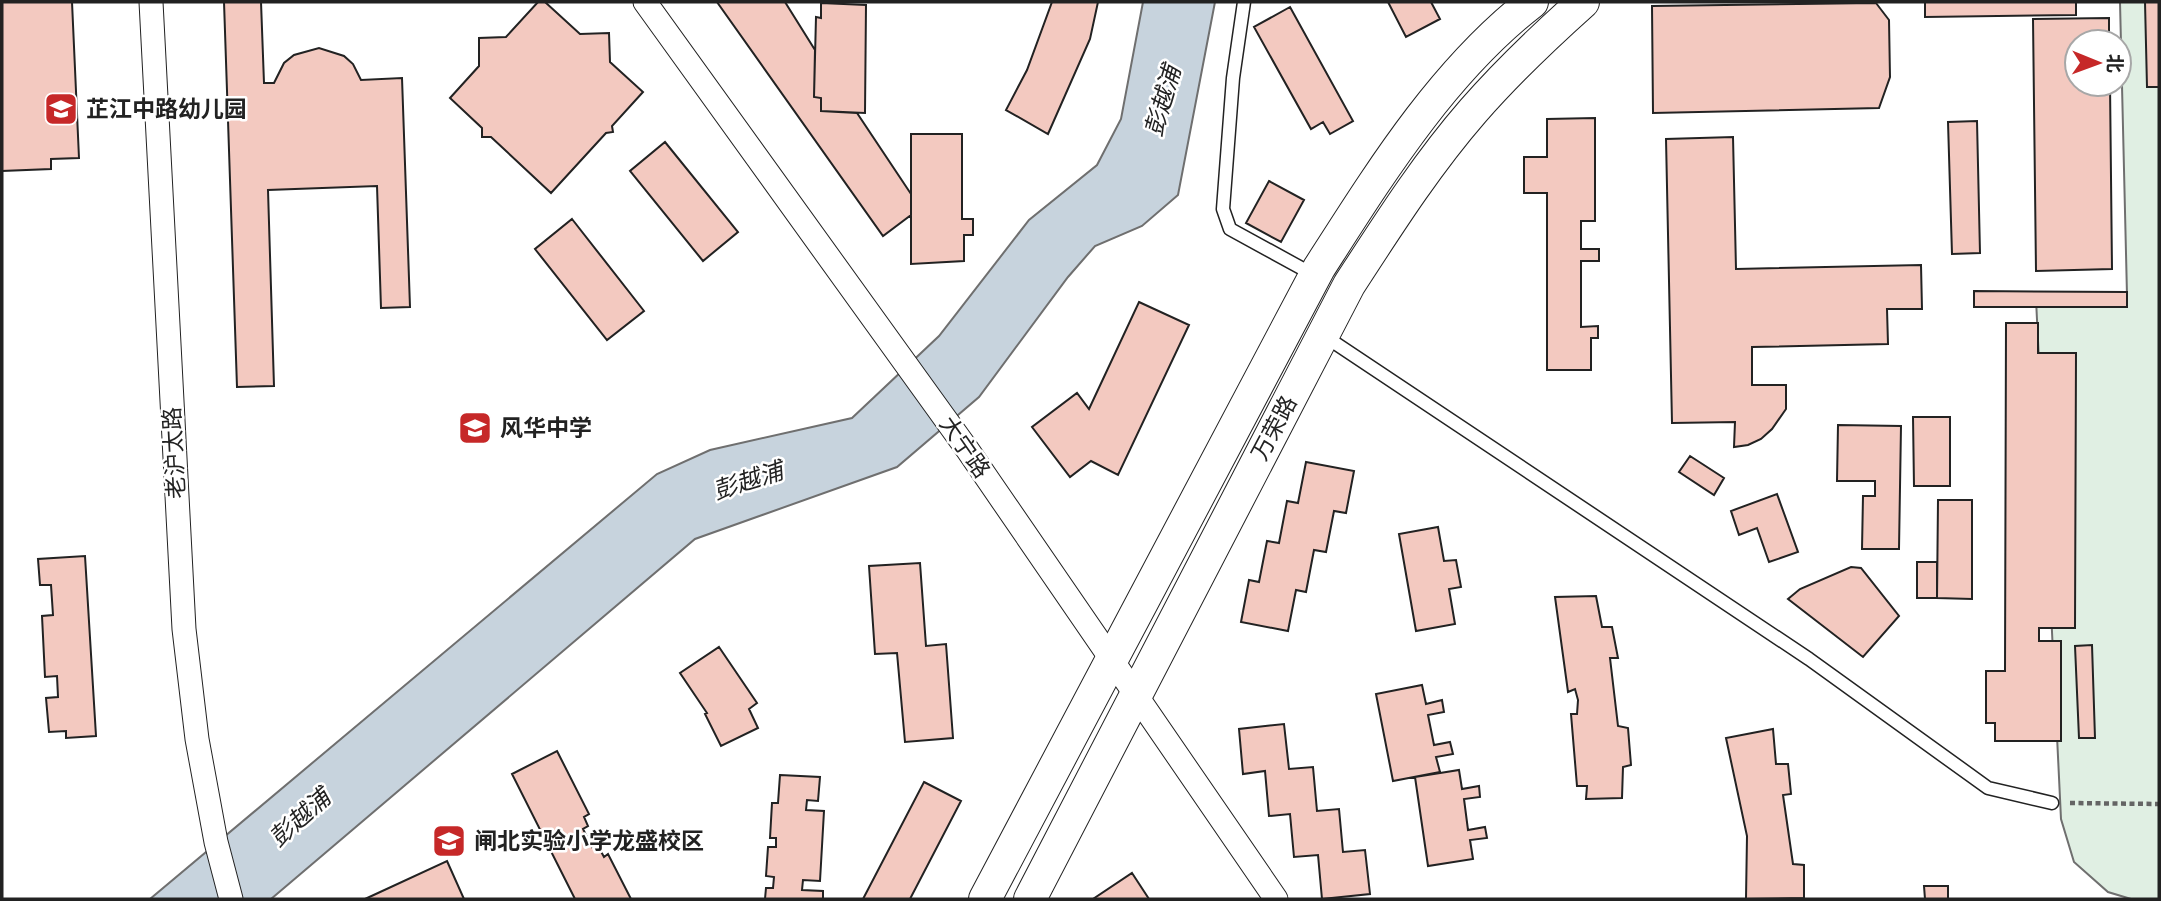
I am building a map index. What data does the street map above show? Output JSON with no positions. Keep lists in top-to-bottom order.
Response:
{
  "streets": {
    "main road": ["万荣路"],
    "street": ["大宁路", "老沪太路"]
  },
  "crossings": [
    ["万荣路", "大宁路"]
  ],
  "water": ["彭越浦"],
  "places": {
    "school or university": ["芷江中路幼儿园", "风华中学", "闸北实验小学龙盛校区"]
  },
  "north": "right"
}
